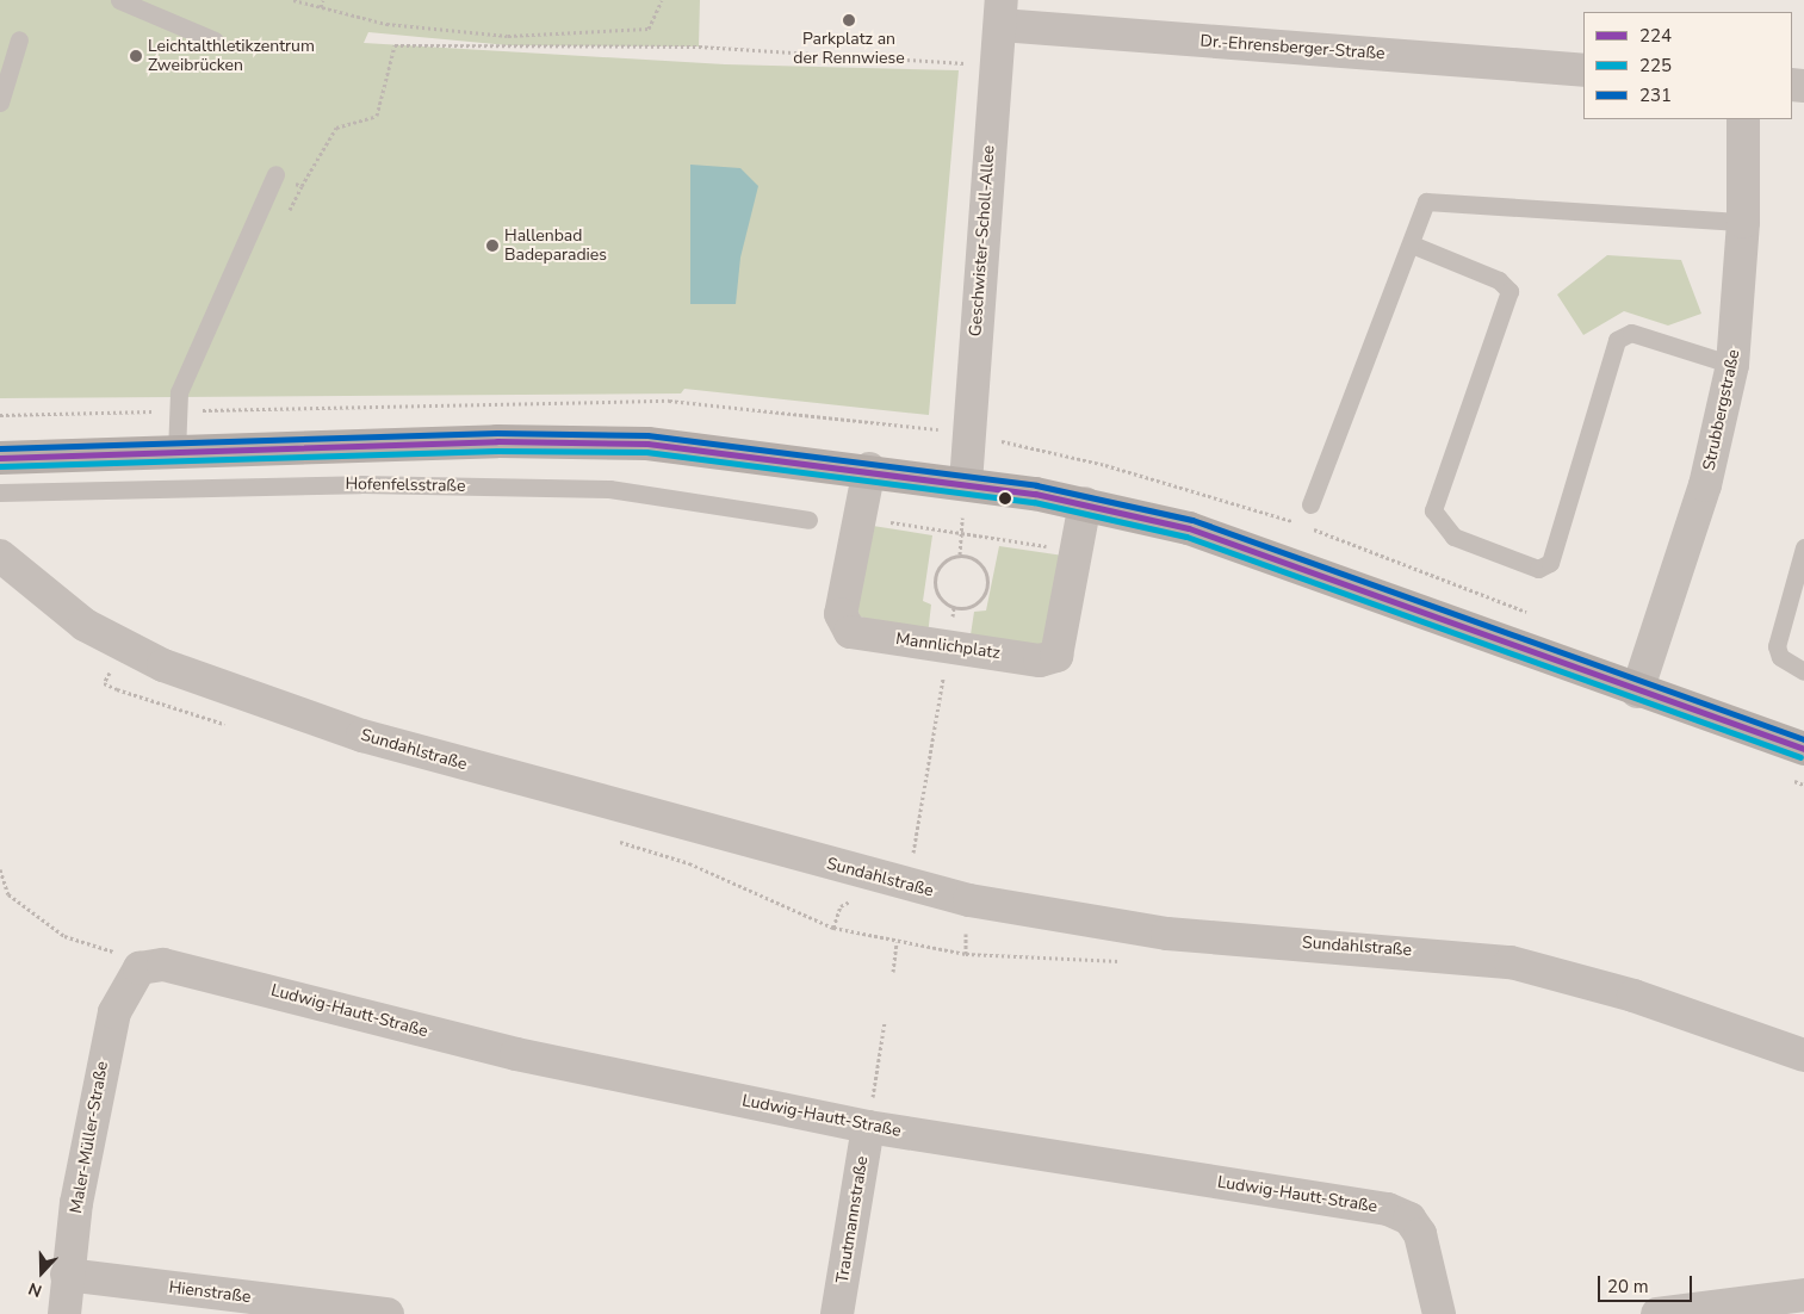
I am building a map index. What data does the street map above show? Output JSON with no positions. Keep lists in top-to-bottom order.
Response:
{
  "streets": {
    "street": [
      "Dr.-Ehrensberger-Straße",
      "Geschwister-Scholl-Allee",
      "Strubbergstraße",
      "Mannlichplatz",
      "Sundahlstraße",
      "Ludwig-Hautt-Straße",
      "Maler-Müller-Straße",
      "Trautmannstraße",
      "Hienstraße"
    ],
    "lane": ["Hofenfelsstraße"]
  },
  "crossings": [
    ["Dr.-Ehrensberger-Straße", "Geschwister-Scholl-Allee"],
    ["Ludwig-Hautt-Straße", "Maler-Müller-Straße"],
    ["Ludwig-Hautt-Straße", "Trautmannstraße"],
    ["Maler-Müller-Straße", "Hienstraße"]
  ],
  "places": ["Parkplatz an der Rennwiese", "Leichtalthletikzentrum Zweibrücken", "Hallenbad Badeparadies"],
  "lines": ["transit line 231", "transit line 224", "transit line 225"],
  "legend": ["224", "225", "231"],
  "scale_bar": "20 m",
  "north": "bottom"
}
